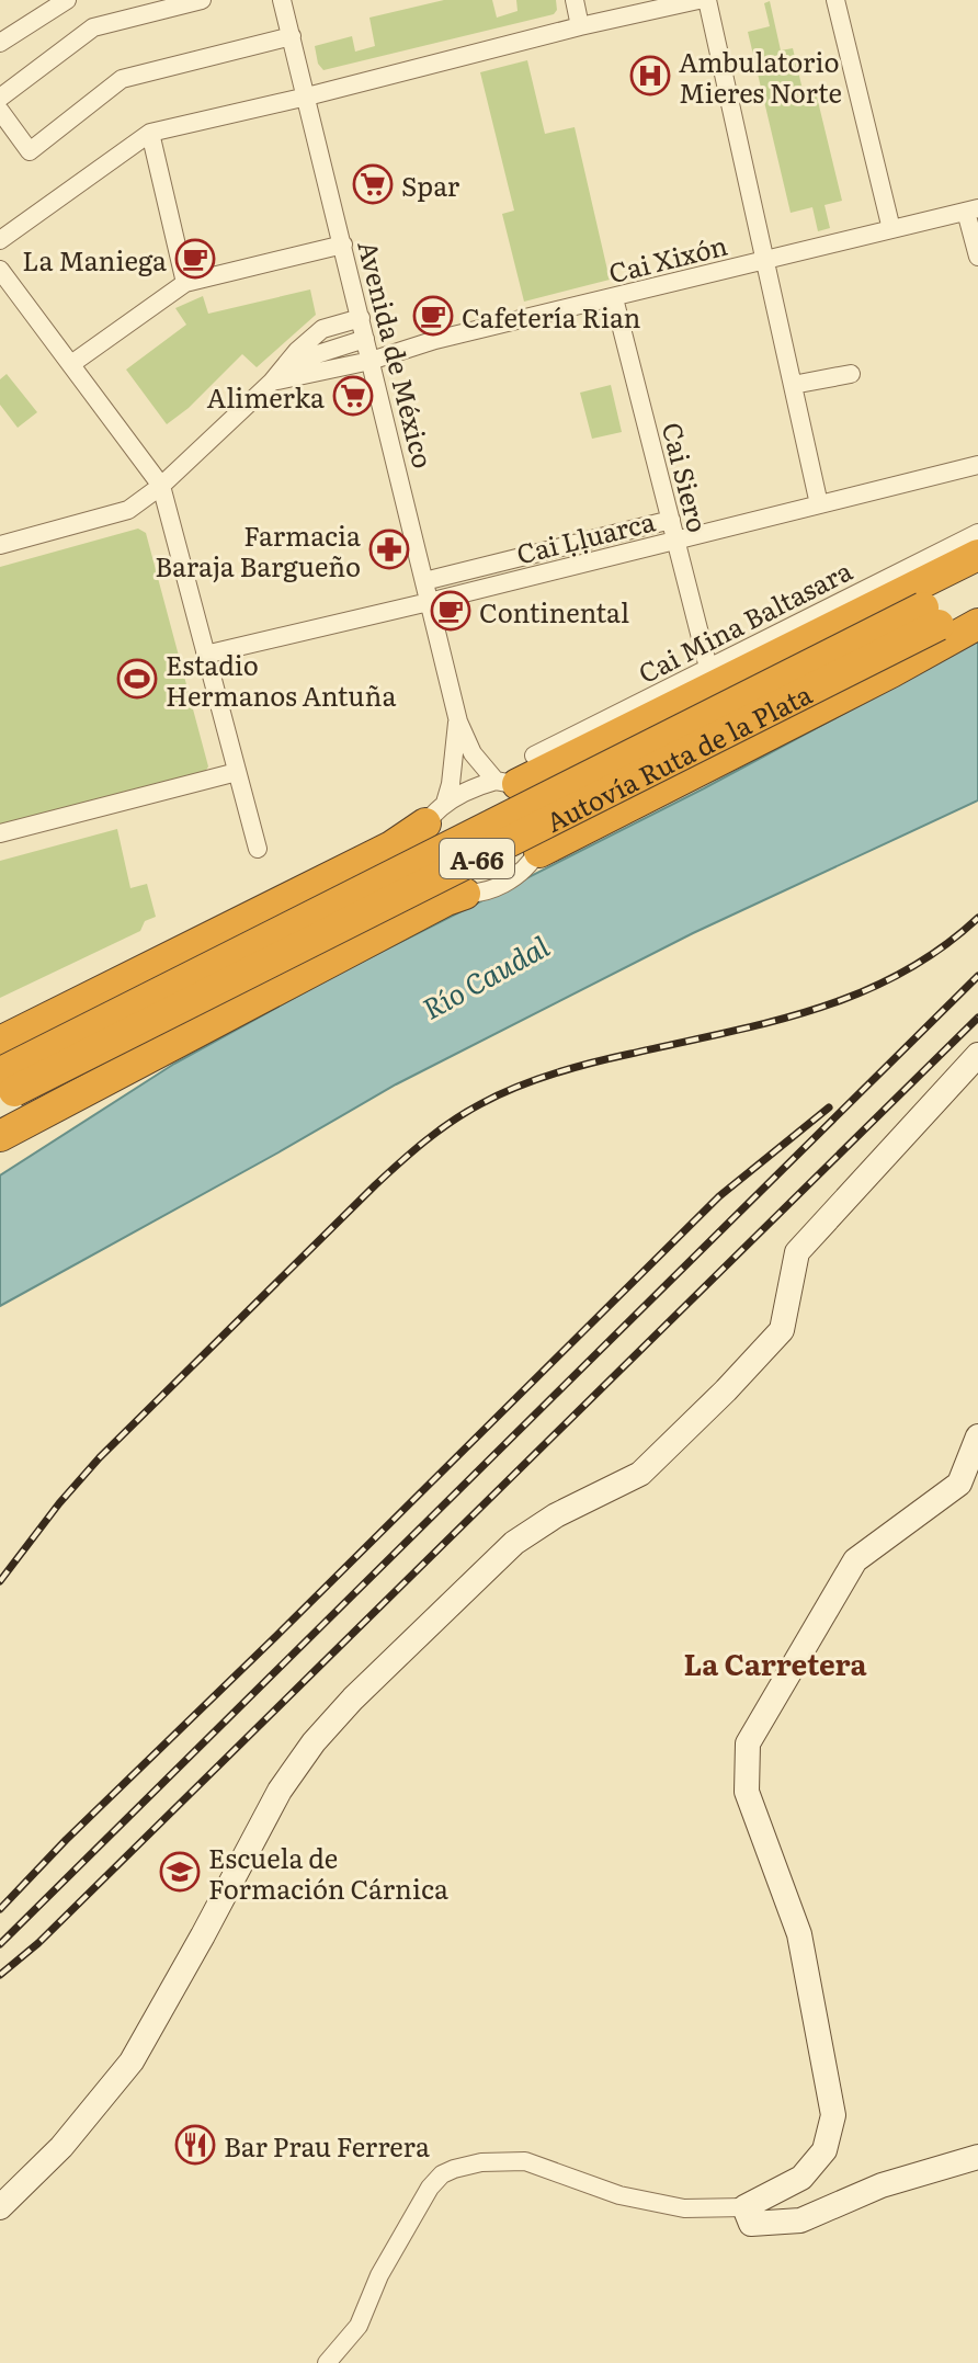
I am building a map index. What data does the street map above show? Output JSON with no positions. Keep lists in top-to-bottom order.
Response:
{
  "streets": {
    "highway": ["Autovía Ruta de la Plata", "A-66"],
    "street": [
      "Cai Xixón",
      "Avenida de México",
      "Cai Siero",
      "Cai Ḷḷuarca",
      "Cai Mina Baltasara"
    ]
  },
  "crossings": [
    ["Cai Xixón", "Avenida de México"],
    ["Cai Xixón", "Cai Siero"],
    ["Avenida de México", "Cai Ḷḷuarca"],
    ["Avenida de México", "A-66"],
    ["Cai Siero", "Cai Ḷḷuarca"],
    ["Cai Siero", "Cai Mina Baltasara"]
  ],
  "districts": ["La Carretera"],
  "water": ["Río Caudal"],
  "places": {
    "hospital": ["Ambulatorio Mieres Norte"],
    "supermarket": ["Spar", "Alimerka"],
    "cafe": ["La Maniega", "Cafetería Rian", "Continental"],
    "pharmacy": ["Farmacia Baraja Bargueño"],
    "sports": ["Estadio Hermanos Antuña"],
    "school or university": ["Escuela de Formación Cárnica"],
    "restaurant": ["Bar Prau Ferrera"]
  }
}
